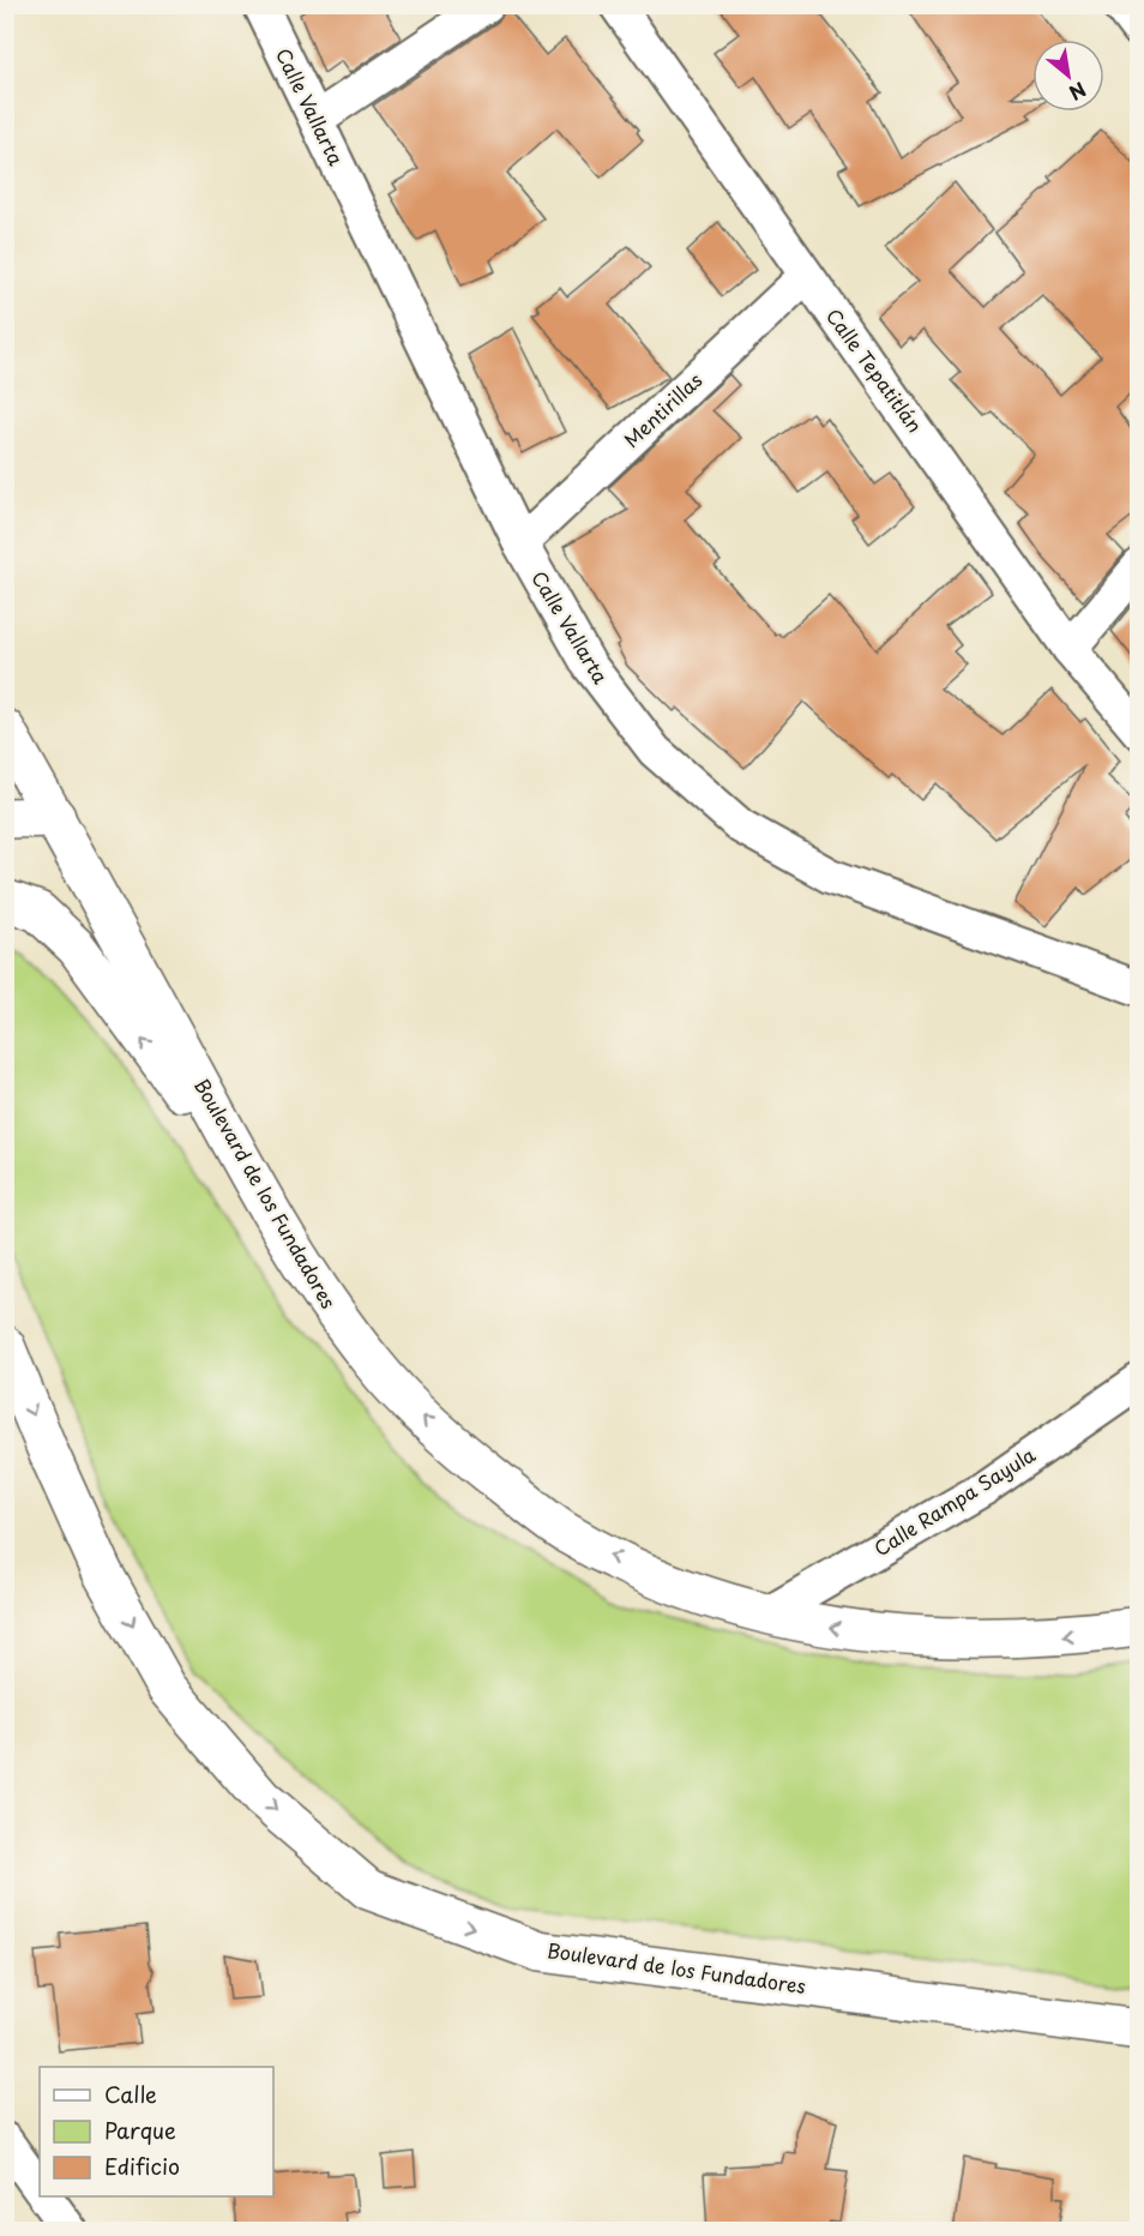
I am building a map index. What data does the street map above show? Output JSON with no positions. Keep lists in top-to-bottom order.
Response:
{
  "streets": {
    "main road": ["Boulevard de los Fundadores"],
    "street": [
      "Calle Vallarta",
      "Calle Tepatitlán",
      "Mentirillas",
      "Calle Rampa Sayula"
    ]
  },
  "crossings": [
    ["Calle Vallarta", "Mentirillas"],
    ["Calle Tepatitlán", "Mentirillas"],
    ["Boulevard de los Fundadores", "Calle Rampa Sayula"]
  ],
  "legend": ["Calle", "Parque", "Edificio"],
  "north": "bottom right"
}
